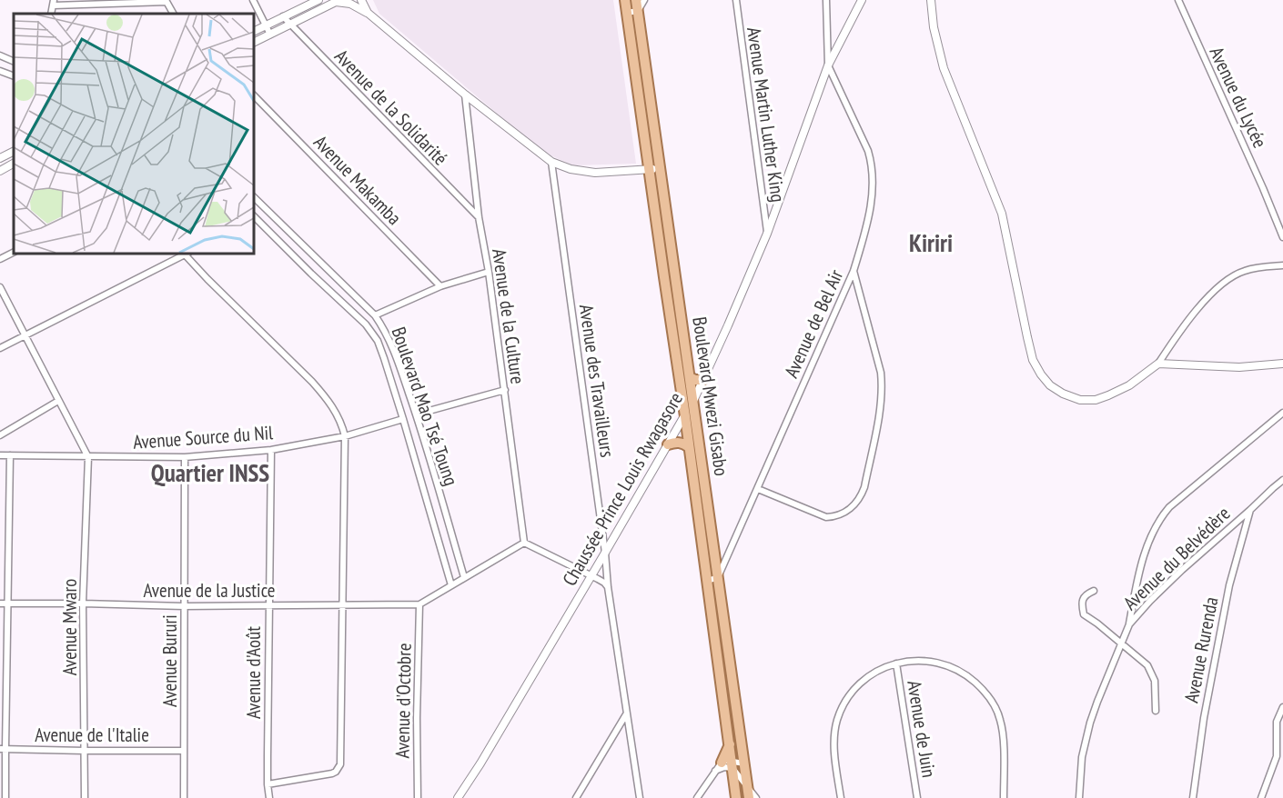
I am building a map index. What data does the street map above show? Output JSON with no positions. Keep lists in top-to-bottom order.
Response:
{
  "streets": {
    "main road": ["Boulevard Mwezi Gisabo"],
    "street": [
      "Avenue du Lycée",
      "Avenue de la Solidarité",
      "Avenue Martin Luther King",
      "Avenue Makamba",
      "Avenue de la Culture",
      "Avenue de Bel Air",
      "Avenue des Travailleurs",
      "Boulevard Mao Tsé Toung",
      "Avenue Source du Nil",
      "Chaussée Prince Louis Rwagasore",
      "Avenue du Belvédère",
      "Avenue de la Justice",
      "Avenue Mwaro",
      "Avenue Rurenda",
      "Avenue Bururi",
      "Avenue d'Août",
      "Avenue d'Octobre",
      "Avenue de Juin",
      "Avenue de l'Italie"
    ]
  },
  "crossings": [
    ["Avenue de la Solidarité", "Avenue de la Culture"],
    ["Avenue Martin Luther King", "Chaussée Prince Louis Rwagasore"],
    ["Avenue de Bel Air", "Boulevard Mwezi Gisabo"],
    ["Avenue de Bel Air", "Chaussée Prince Louis Rwagasore"],
    ["Avenue des Travailleurs", "Chaussée Prince Louis Rwagasore"],
    ["Boulevard Mwezi Gisabo", "Chaussée Prince Louis Rwagasore"],
    ["Boulevard Mao Tsé Toung", "Avenue Source du Nil"],
    ["Avenue Source du Nil", "Avenue Mwaro"],
    ["Avenue Source du Nil", "Avenue Bururi"],
    ["Avenue Source du Nil", "Avenue d'Août"],
    ["Avenue du Belvédère", "Avenue Rurenda"],
    ["Avenue de la Justice", "Avenue Mwaro"],
    ["Avenue de la Justice", "Avenue Bururi"],
    ["Avenue de la Justice", "Avenue d'Août"],
    ["Avenue de la Justice", "Avenue d'Octobre"],
    ["Avenue Mwaro", "Avenue de l'Italie"],
    ["Avenue Bururi", "Avenue de l'Italie"]
  ],
  "districts": ["Kiriri", "Quartier INSS"]
}
